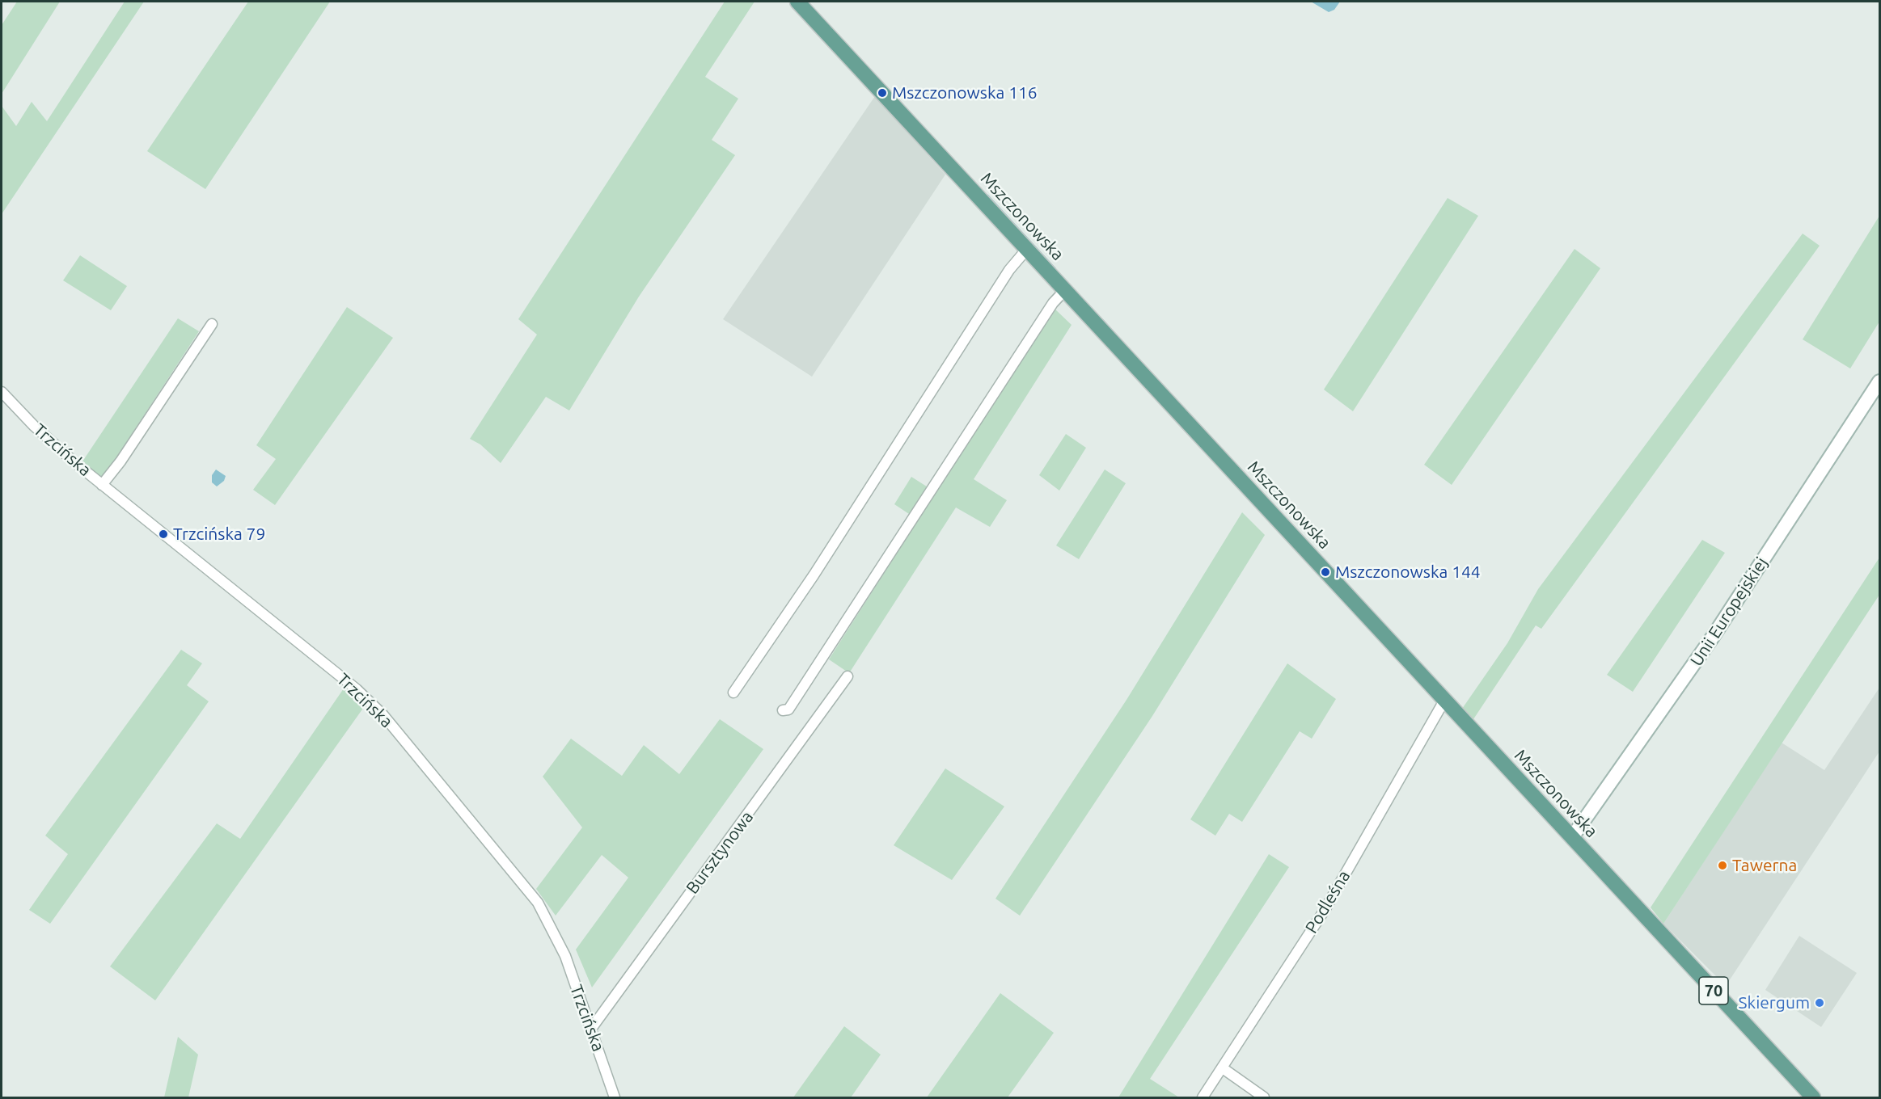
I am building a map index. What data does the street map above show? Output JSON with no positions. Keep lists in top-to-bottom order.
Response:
{
  "streets": {
    "main road": ["Mszczonowska", "Unii Europejskiej", "70"],
    "street": ["Trzcińska", "Bursztynowa", "Podleśna"]
  },
  "crossings": [
    ["Mszczonowska", "Unii Europejskiej"],
    ["Mszczonowska", "Podleśna"],
    ["Trzcińska", "Bursztynowa"]
  ],
  "places": [
    "Mszczonowska 116",
    "Trzcińska 79",
    "Mszczonowska 144",
    "Tawerna",
    "Skiergum"
  ]
}
